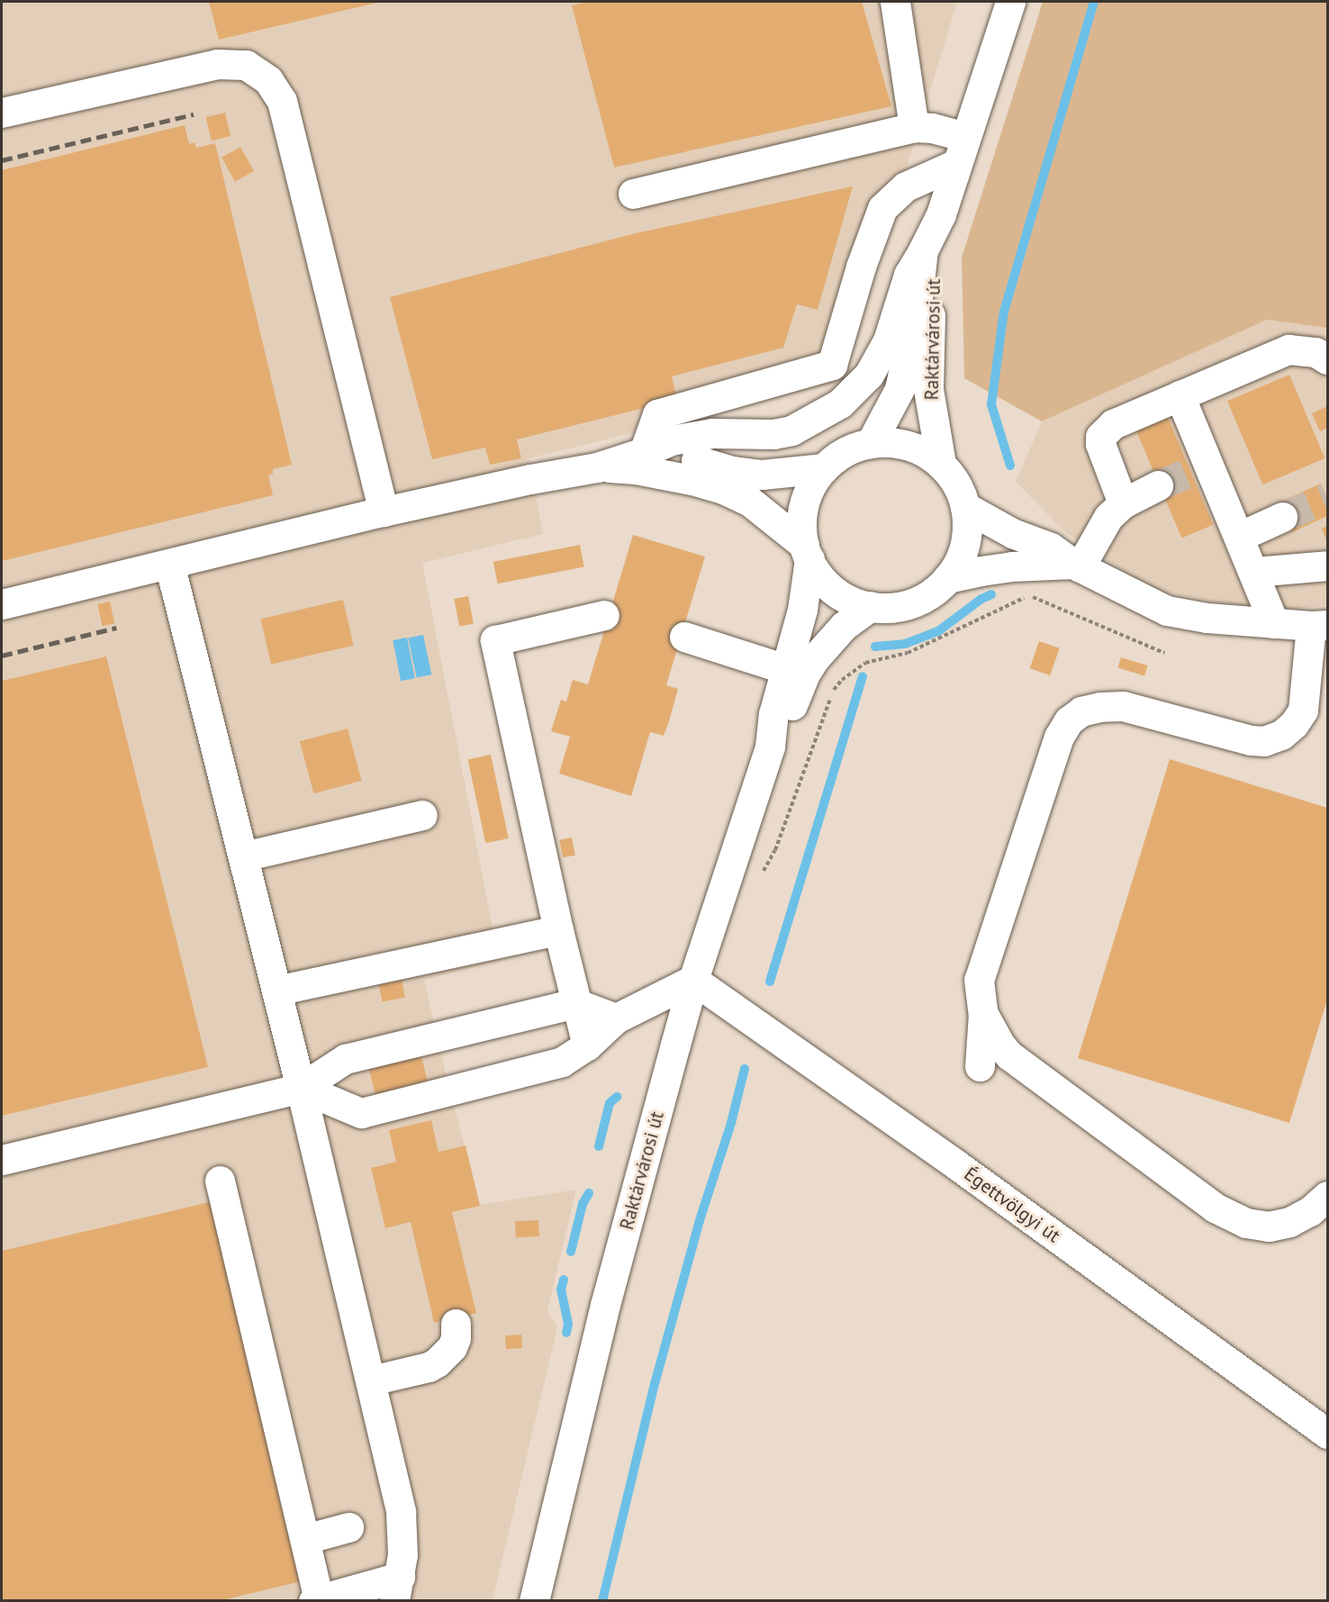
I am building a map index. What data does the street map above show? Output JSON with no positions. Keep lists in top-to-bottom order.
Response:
{
  "streets": {
    "street": ["Raktárvárosi út", "Égettvölgyi út"]
  },
  "crossings": [
    ["Raktárvárosi út", "Égettvölgyi út"]
  ]
}
